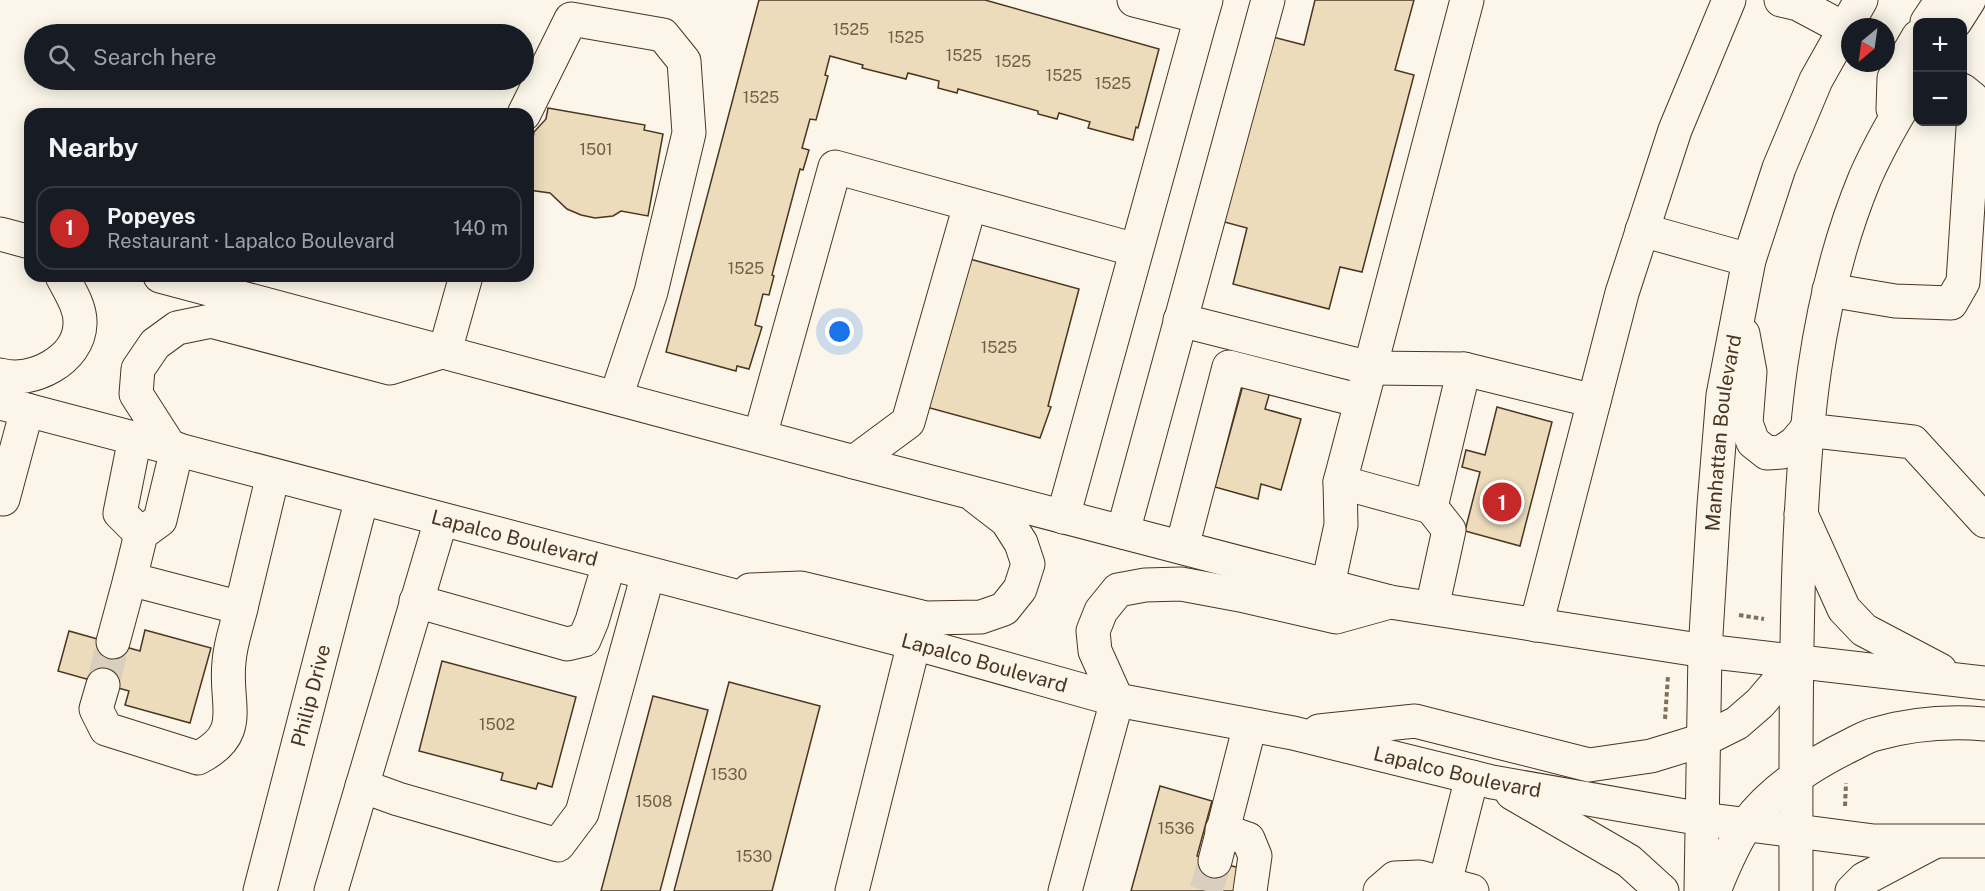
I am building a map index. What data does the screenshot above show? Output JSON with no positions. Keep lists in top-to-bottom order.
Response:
{
  "streets": {
    "main road": ["Manhattan Boulevard", "Lapalco Boulevard", "Philip Drive"]
  },
  "crossings": [
    ["Manhattan Boulevard", "Lapalco Boulevard"],
    ["Lapalco Boulevard", "Philip Drive"]
  ],
  "house_numbers": [
    "1525",
    "1525",
    "1525",
    "1525",
    "1525",
    "1525",
    "1525",
    "1501",
    "1525",
    "1525",
    "1502",
    "1530",
    "1508",
    "1536",
    "1530"
  ],
  "north": "bottom left",
  "page": {
    "map_buttons": ["+", "−"],
    "search": "Search here",
    "heading": "Nearby",
    "list": [
      {
        "mark": "1",
        "name": "Popeyes",
        "note": "Restaurant · Lapalco Boulevard",
        "value": "140 m"
      }
    ],
    "pins": "1"
  }
}
